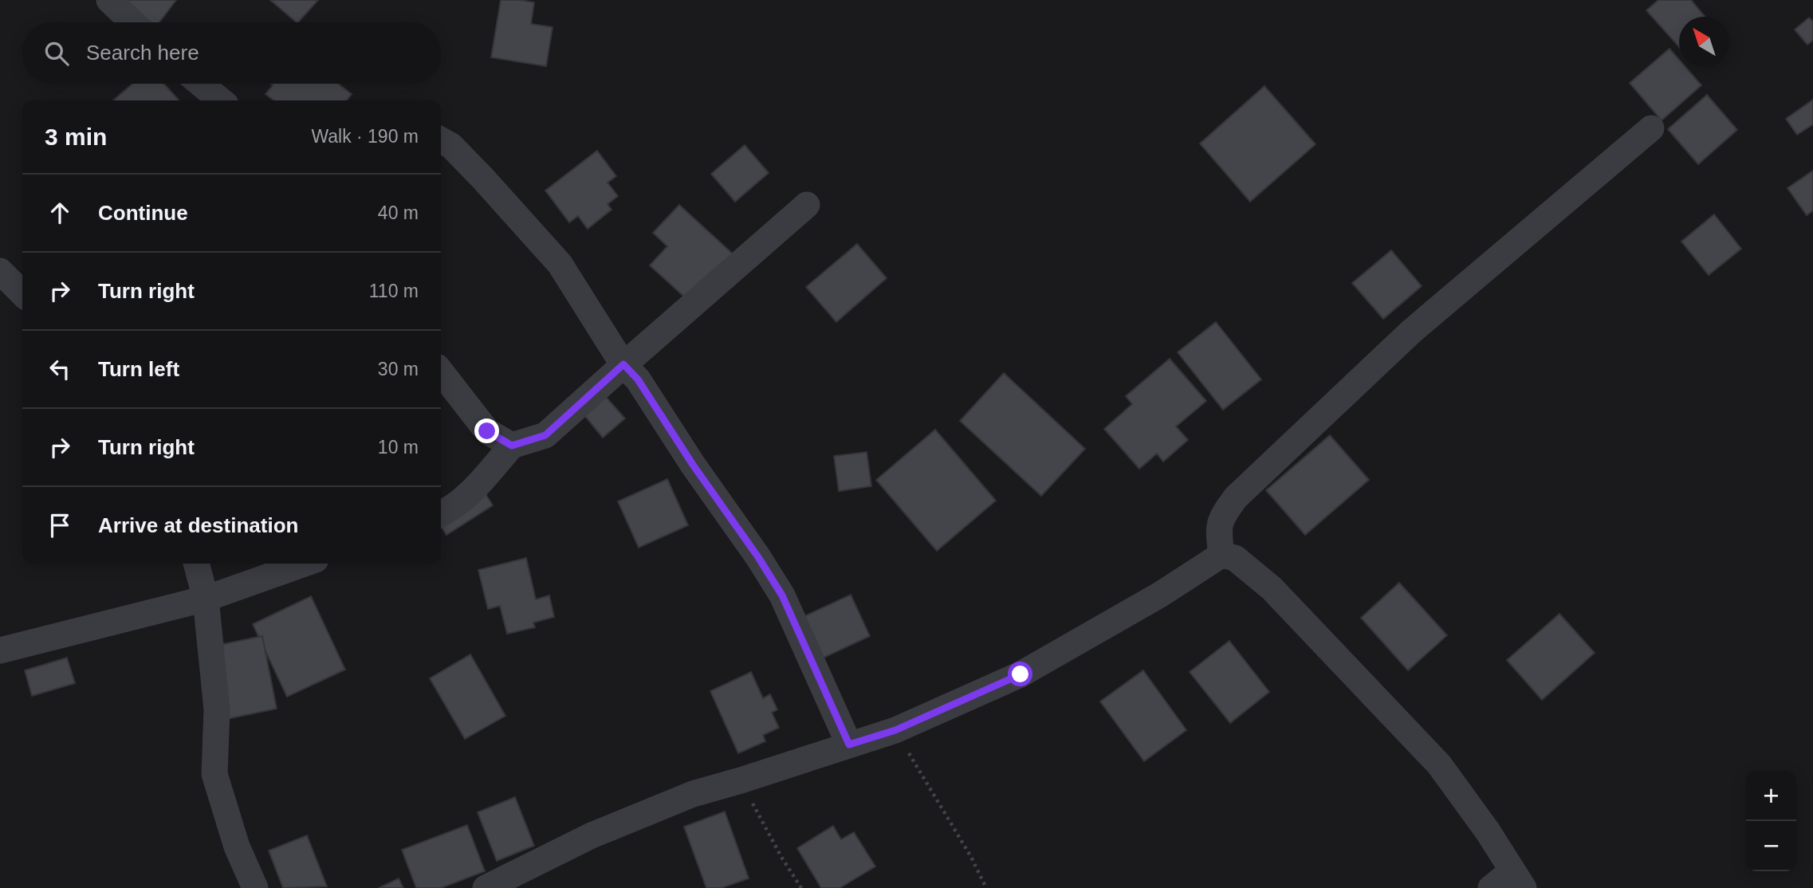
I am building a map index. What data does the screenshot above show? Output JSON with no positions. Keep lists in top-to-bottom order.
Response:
{
  "north": "top left",
  "page": {
    "search": "Search here",
    "heading": ["3 min", "Walk · 190 m"],
    "list": [
      ["Continue", "40 m"],
      ["Turn right", "110 m"],
      ["Turn left", "30 m"],
      ["Turn right", "10 m"],
      "Arrive at destination"
    ],
    "map_buttons": ["+", "−"]
  }
}
